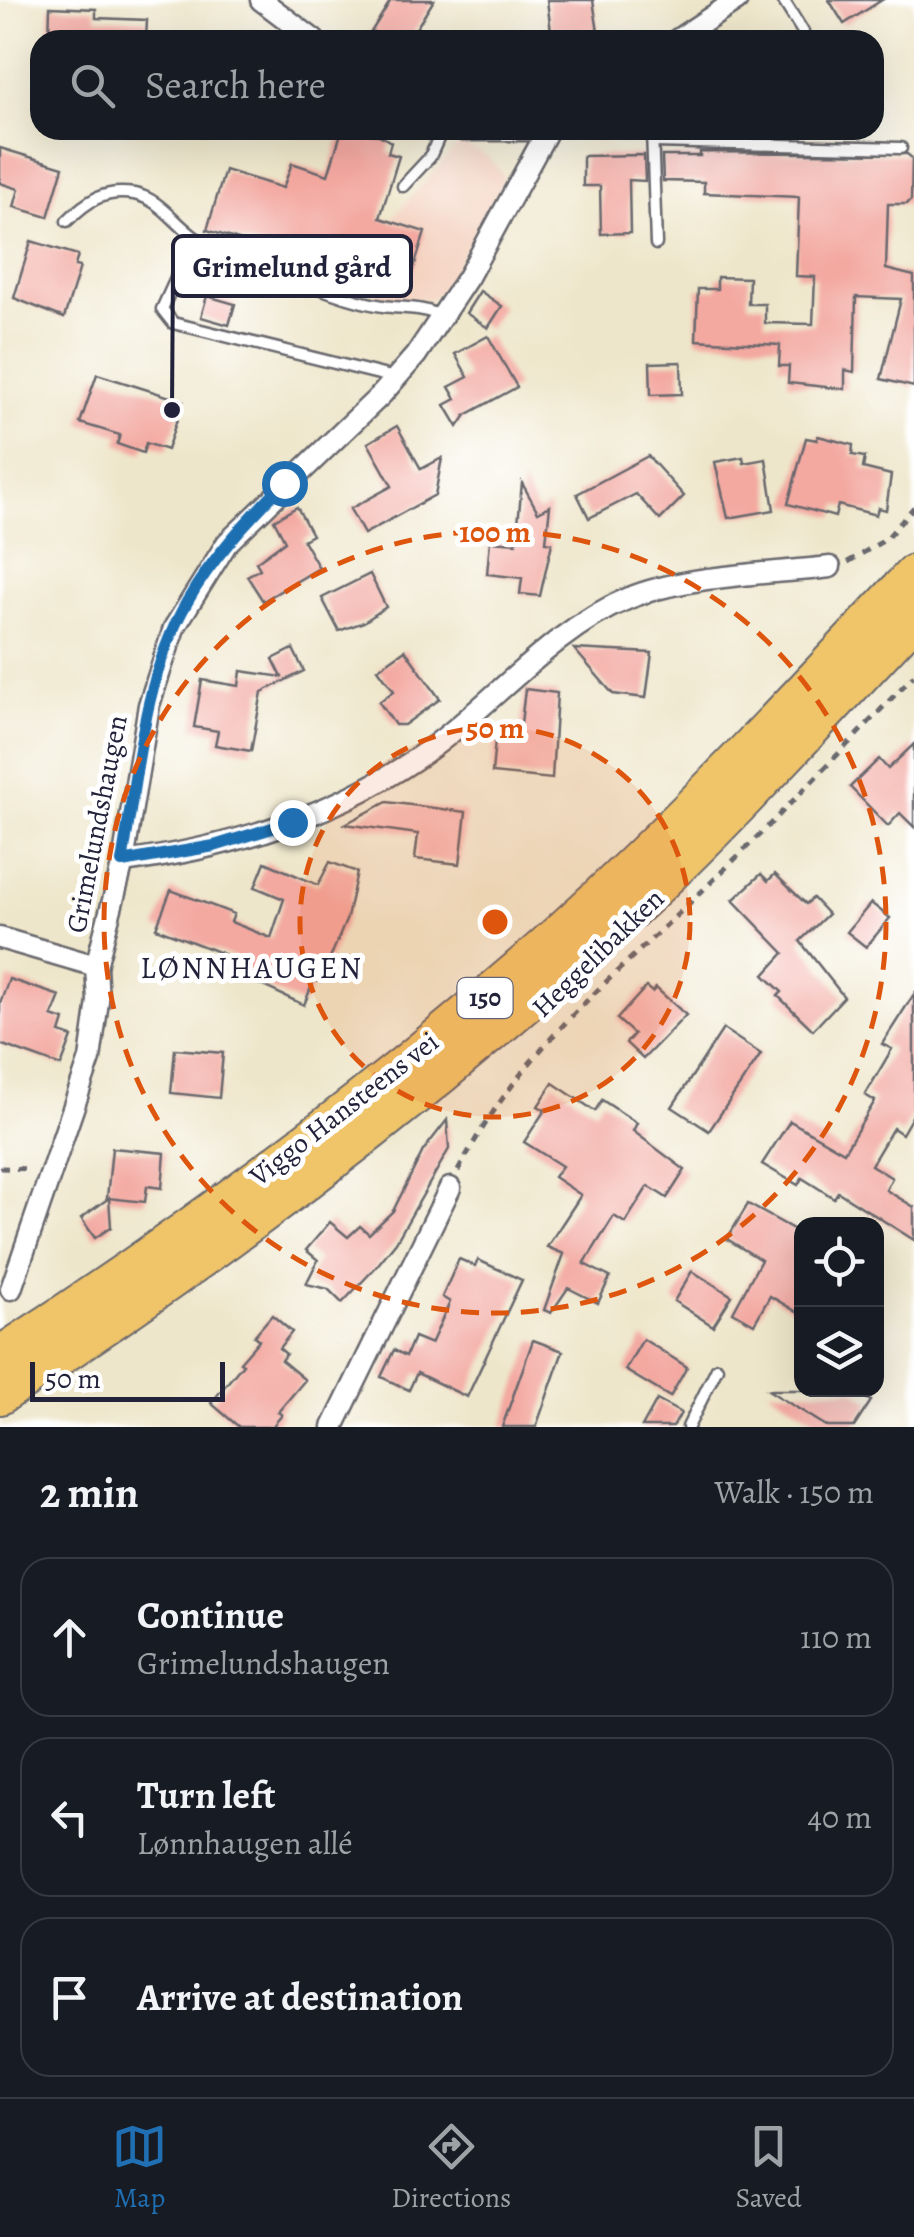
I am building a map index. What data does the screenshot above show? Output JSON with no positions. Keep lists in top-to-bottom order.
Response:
{
  "streets": {
    "highway": ["150", "Viggo Hansteens vei"],
    "street": ["Grimelundshaugen"],
    "path": ["Heggelibakken"]
  },
  "districts": ["LØNNHAUGEN"],
  "places": ["Grimelund gård"],
  "scale_bar": "50 m",
  "page": {
    "search": "Search here",
    "scale": "50 m",
    "heading": ["2 min", "Walk · 150 m"],
    "list": [
      ["Continue", "Grimelundshaugen", "110 m"],
      ["Turn left", "Lønnhaugen allé", "40 m"],
      "Arrive at destination"
    ],
    "nav": ["Map", "Directions", "Saved"]
  },
  "rings": ["100 m", "50 m"]
}
